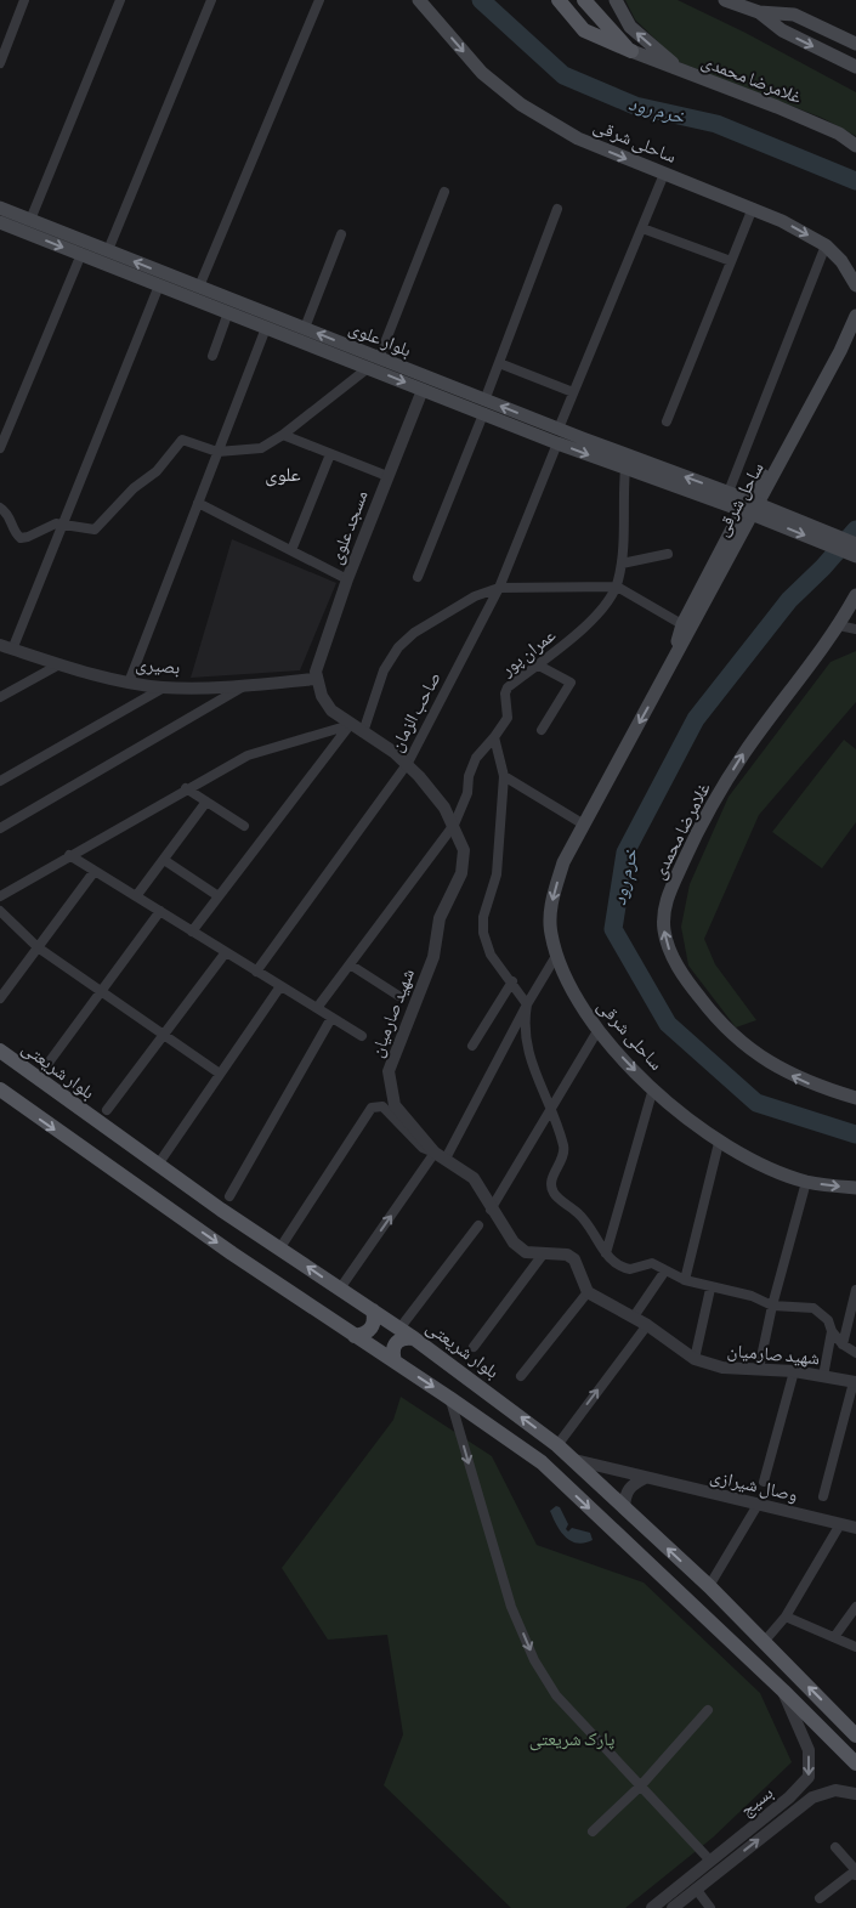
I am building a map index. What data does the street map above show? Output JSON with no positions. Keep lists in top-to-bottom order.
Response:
{
  "streets": {
    "main road": [
      "غلامرضا محمدی",
      "ساحلی شرقی",
      "بلوار علوی",
      "ساحل شرقی",
      "بلوار شریعتی"
    ],
    "street": [
      "مسجد علوی",
      "عمران پور",
      "بصیری",
      "صاحب الزمان",
      "شهید صارمیان",
      "وصال شیرازی",
      "بسیج"
    ]
  },
  "crossings": [
    ["ساحلی شرقی", "ساحل شرقی"],
    ["ساحلی شرقی", "صاحب الزمان"],
    ["بلوار علوی", "مسجد علوی"],
    ["بلوار علوی", "عمران پور"],
    ["بلوار علوی", "صاحب الزمان"],
    ["مسجد علوی", "بصیری"],
    ["مسجد علوی", "شهید صارمیان"],
    ["بصیری", "شهید صارمیان"],
    ["صاحب الزمان", "شهید صارمیان"],
    ["بلوار شریعتی", "وصال شیرازی"]
  ],
  "districts": ["علوی"],
  "water": ["خرم رود"],
  "parks": ["پارک شریعتی"]
}
